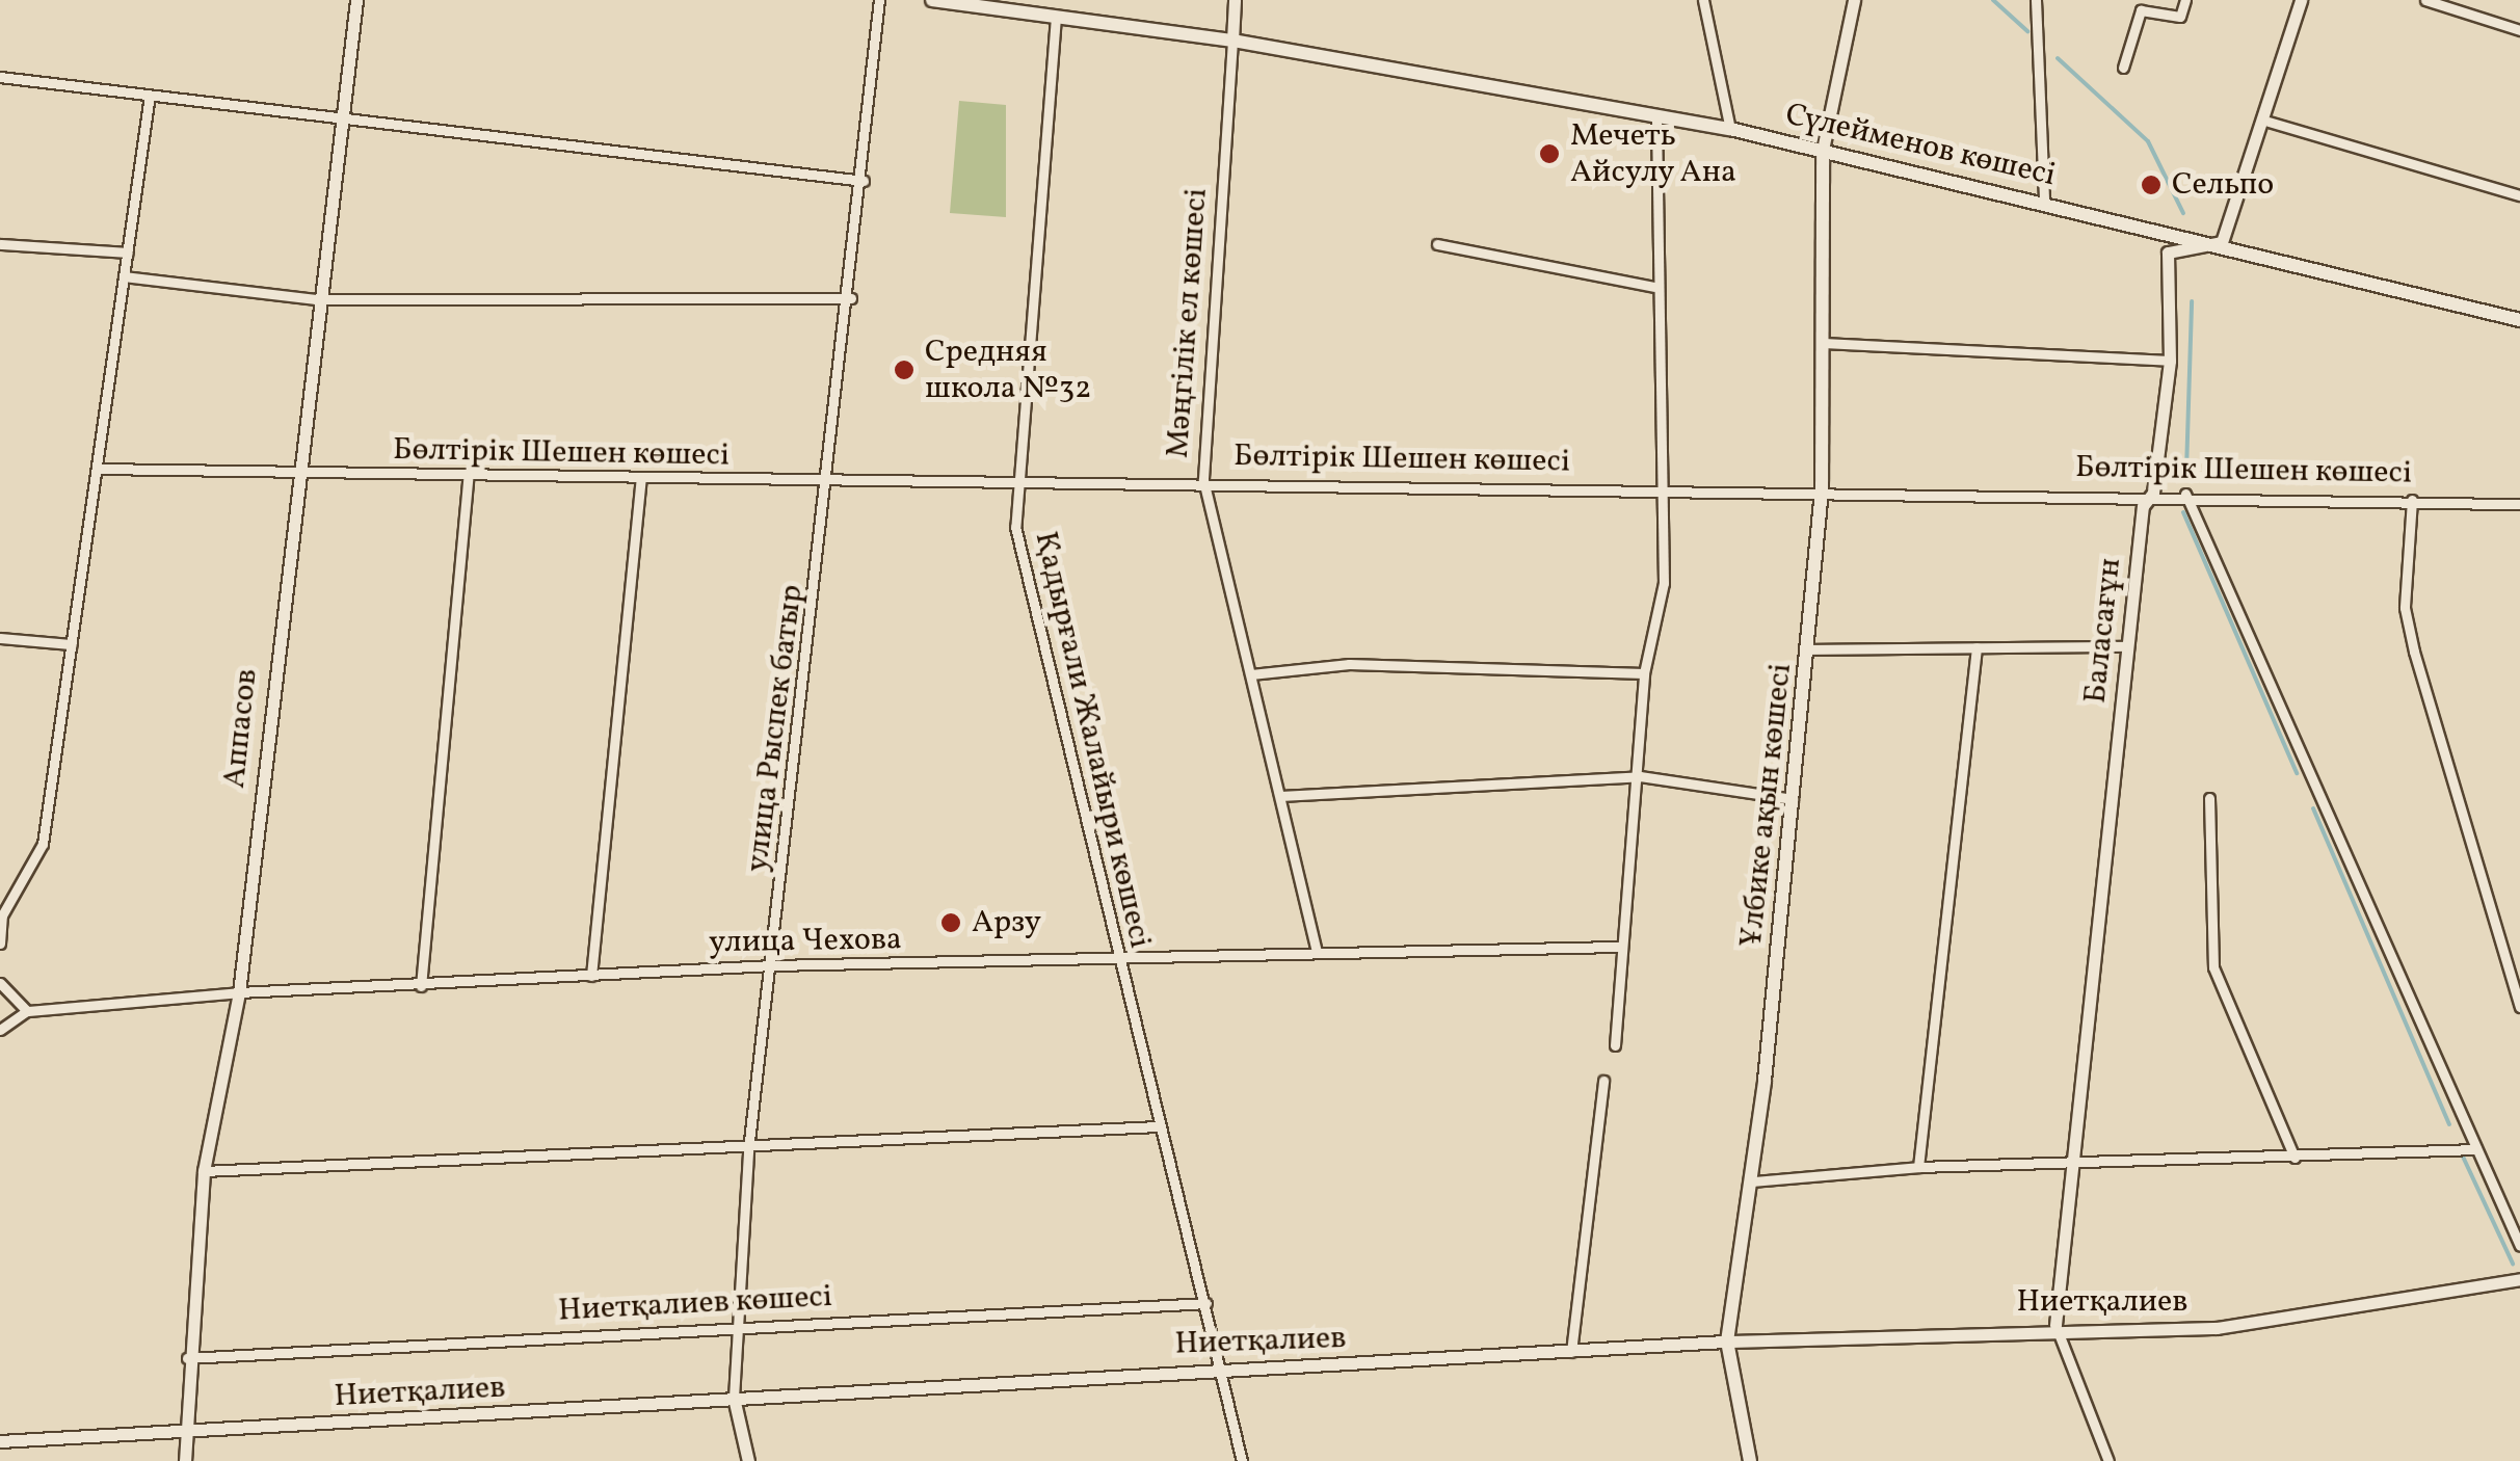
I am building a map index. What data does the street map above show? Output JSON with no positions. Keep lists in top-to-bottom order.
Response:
{
  "streets": {
    "main road": ["Сүлейменов көшесі", "Ұлбике ақын көшесі"],
    "street": [
      "Мәңгілік ел көшесі",
      "Бөлтірік Шешен көшесі",
      "Баласағұн",
      "Аппасов",
      "улица Рыспек батыр",
      "Қадырғали Жалайыри көшесі",
      "улица Чехова",
      "Ниетқалиев",
      "Ниетқалиев көшесі"
    ]
  },
  "crossings": [
    ["Сүлейменов көшесі", "Мәңгілік ел көшесі"],
    ["Сүлейменов көшесі", "Баласағұн"],
    ["Сүлейменов көшесі", "Қадырғали Жалайыри көшесі"],
    ["Сүлейменов көшесі", "Ұлбике ақын көшесі"],
    ["Мәңгілік ел көшесі", "Бөлтірік Шешен көшесі"],
    ["Мәңгілік ел көшесі", "улица Чехова"],
    ["Бөлтірік Шешен көшесі", "Баласағұн"],
    ["Бөлтірік Шешен көшесі", "Аппасов"],
    ["Бөлтірік Шешен көшесі", "улица Рыспек батыр"],
    ["Бөлтірік Шешен көшесі", "Қадырғали Жалайыри көшесі"],
    ["Бөлтірік Шешен көшесі", "Ұлбике ақын көшесі"],
    ["Баласағұн", "Ниетқалиев"],
    ["Аппасов", "улица Чехова"],
    ["Аппасов", "Ниетқалиев"],
    ["Аппасов", "Ниетқалиев көшесі"],
    ["улица Рыспек батыр", "улица Чехова"],
    ["улица Рыспек батыр", "Ниетқалиев"],
    ["улица Рыспек батыр", "Ниетқалиев көшесі"],
    ["Қадырғали Жалайыри көшесі", "улица Чехова"],
    ["Қадырғали Жалайыри көшесі", "Ниетқалиев"],
    ["Қадырғали Жалайыри көшесі", "Ниетқалиев көшесі"],
    ["Ұлбике ақын көшесі", "Ниетқалиев"]
  ],
  "places": [
    "Мечеть Айсулу Ана",
    "Сельпо",
    "Средняя школа №32",
    "Арзу"
  ]
}
